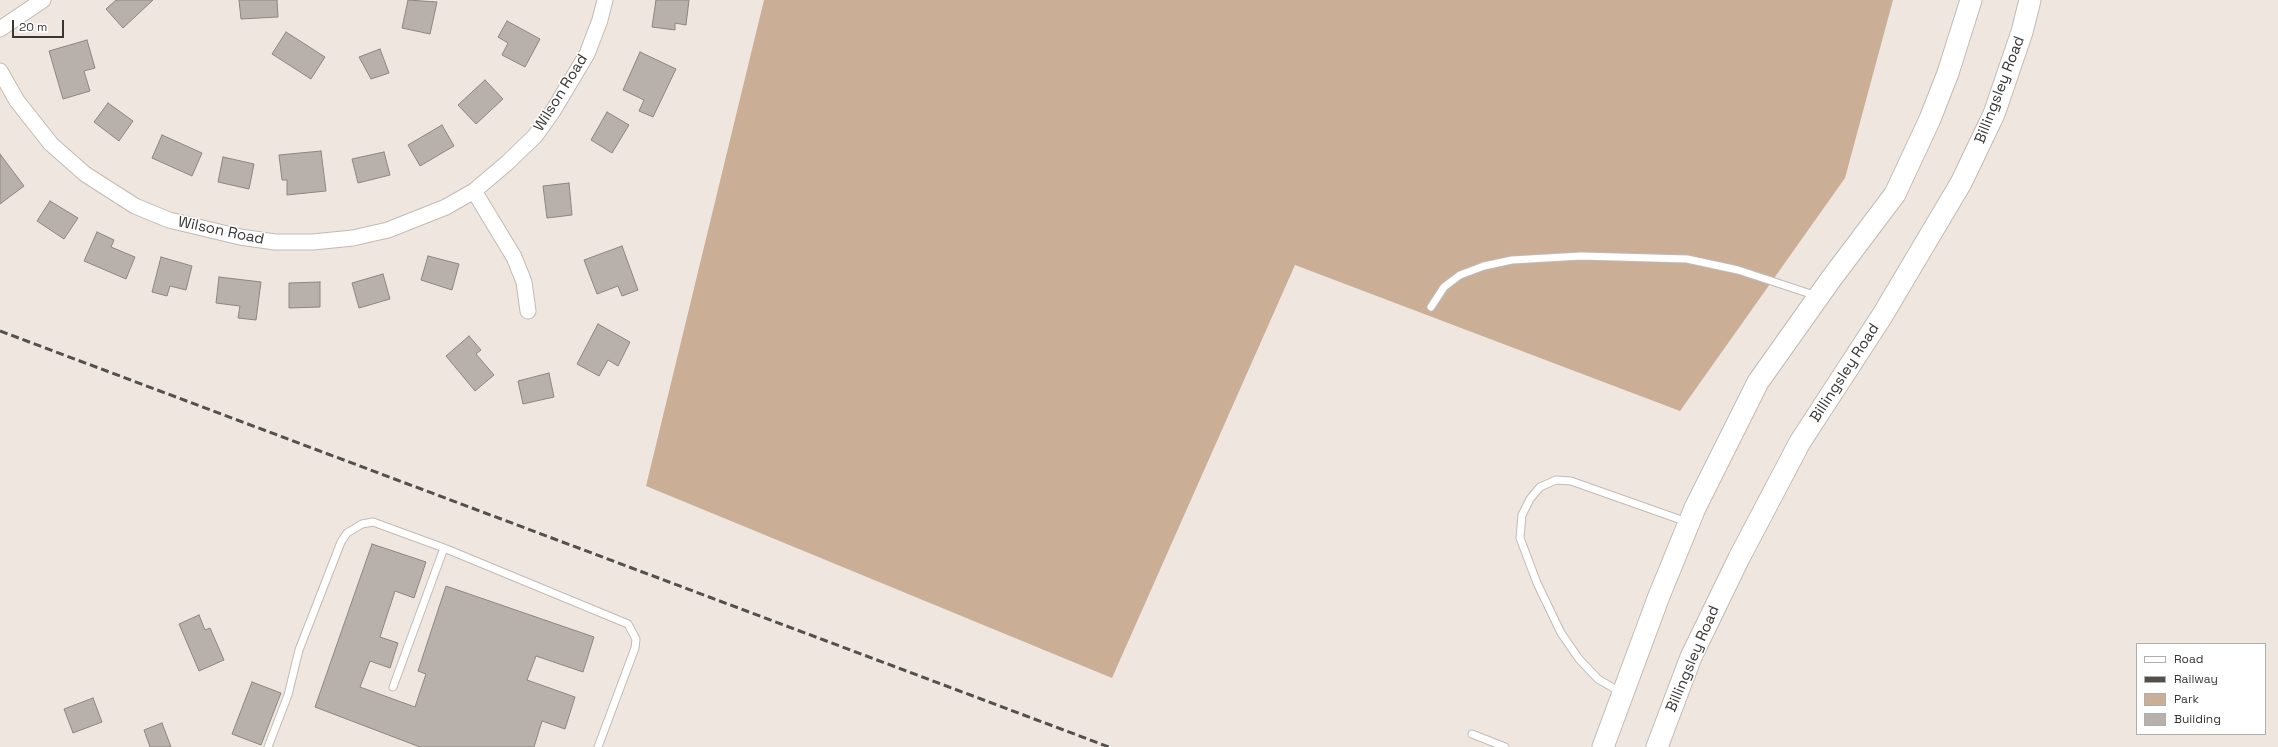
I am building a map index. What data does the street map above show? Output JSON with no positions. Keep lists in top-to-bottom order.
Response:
{
  "streets": {
    "main road": ["Billingsley Road"],
    "street": ["Wilson Road"]
  },
  "legend": [
    "Road",
    "Railway",
    "Park",
    "Building"
  ],
  "scale_bar": "20 m"
}
